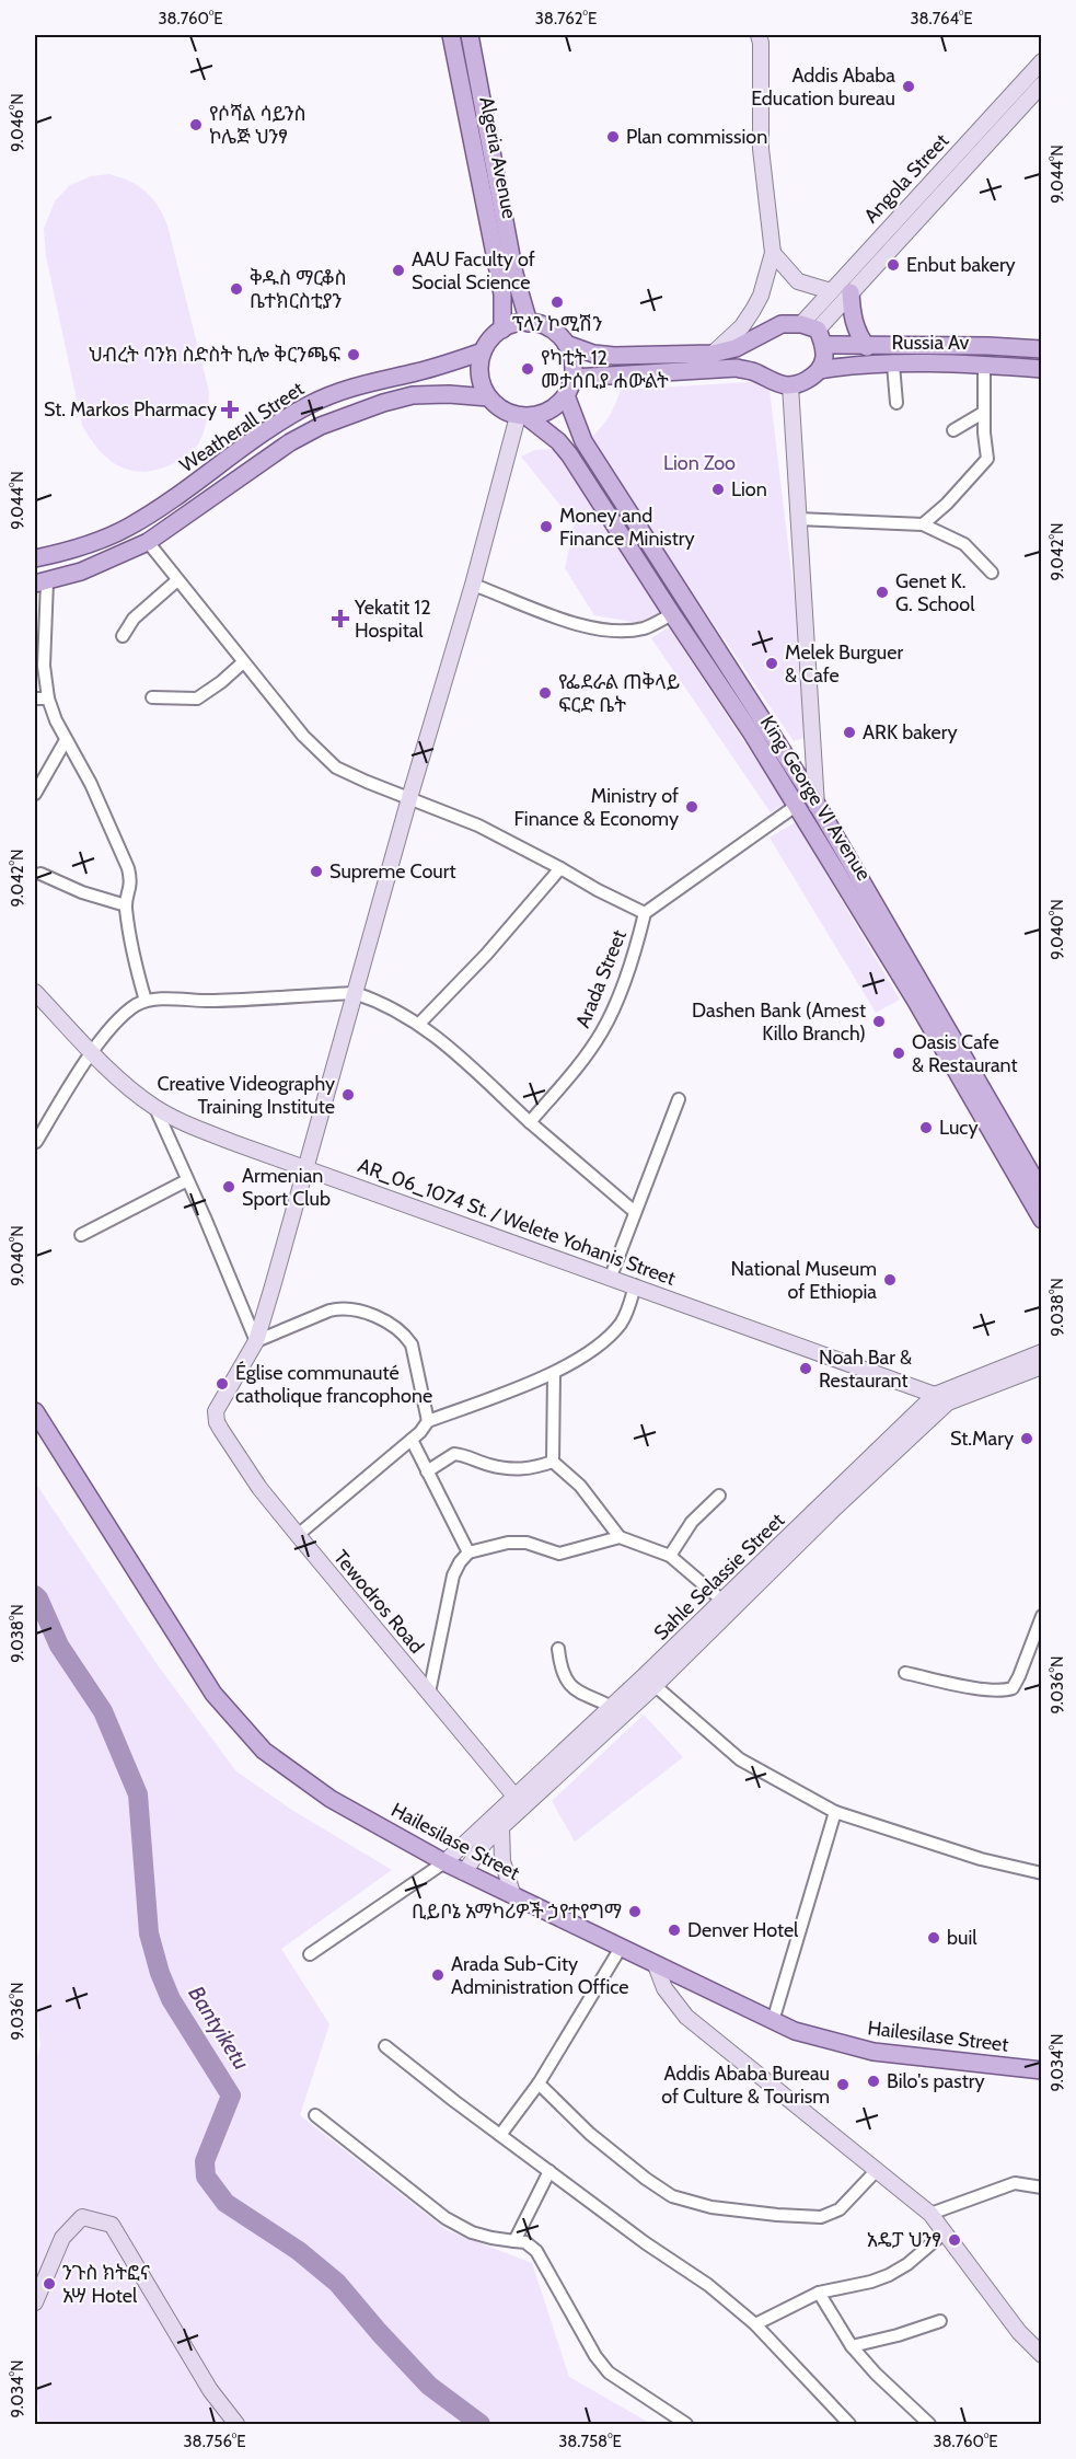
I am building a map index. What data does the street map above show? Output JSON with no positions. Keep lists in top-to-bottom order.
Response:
{
  "streets": {
    "main road": [
      "Algeria Avenue",
      "Angola Street",
      "Russia Av",
      "Weatherall Street",
      "King George VI Avenue",
      "AR_06_1074 St. / Welete Yohanis Street",
      "Sahle Selassie Street",
      "Tewodros Road",
      "Hailesilase Street"
    ],
    "street": ["Arada Street"]
  },
  "crossings": [
    ["Algeria Avenue", "Weatherall Street"],
    ["Algeria Avenue", "King George VI Avenue"],
    ["Algeria Avenue", "Tewodros Road"],
    ["Angola Street", "Russia Av"],
    ["Weatherall Street", "King George VI Avenue"],
    ["Weatherall Street", "Tewodros Road"],
    ["King George VI Avenue", "Arada Street"],
    ["King George VI Avenue", "Tewodros Road"],
    ["AR_06_1074 St. / Welete Yohanis Street", "Sahle Selassie Street"],
    ["AR_06_1074 St. / Welete Yohanis Street", "Tewodros Road"],
    ["Sahle Selassie Street", "Tewodros Road"],
    ["Sahle Selassie Street", "Hailesilase Street"]
  ],
  "water": ["Bantyiketu"],
  "parks": ["Lion Zoo"],
  "places": {
    "other": [
      "Addis Ababa Education bureau",
      "የሶሻል ሳይንስ ኮሌጅ ህንፃ",
      "Plan commission",
      "Enbut bakery",
      "AAU Faculty of Social Science",
      "ቅዱስ ማርቆስ ቤተክርስቲያን",
      "ፕላን ኮሚሽን",
      "ህብረት ባንክ ስድስት ኪሎ ቅርንጫፍ",
      "የካቲት 12 መታሰቢያ ሐውልት",
      "Lion",
      "Money and Finance Ministry",
      "Genet K. G. School",
      "Melek Burguer & Cafe",
      "የፌደራል ጠቅላይ ፍርድ ቤት",
      "ARK bakery",
      "Ministry of Finance & Economy",
      "Supreme Court",
      "Dashen Bank (Amest Killo Branch)",
      "Oasis Cafe & Restaurant",
      "Creative Videography Training Institute",
      "Lucy",
      "Armenian Sport Club",
      "National Museum of Ethiopia",
      "Noah Bar & Restaurant",
      "Église communauté catholique francophone",
      "St.Mary",
      "ቢይቦኔ አማካሪዎች ኃየተየግማ",
      "Denver Hotel",
      "buil",
      "Arada Sub-City Administration Office",
      "Bilo's pastry",
      "Addis Ababa Bureau of Culture & Tourism",
      "አዴፓ ህንፃ",
      "ንጉስ ክትፎና አሣ Hotel"
    ],
    "health": ["St. Markos Pharmacy", "Yekatit 12 Hospital"]
  },
  "coordinates": [
    "38.760°E",
    "38.762°E",
    "38.764°E",
    "9.046°N",
    "9.044°N",
    "9.042°N",
    "9.040°N",
    "9.038°N",
    "9.036°N",
    "9.034°N",
    "38.756°E",
    "38.758°E"
  ]
}
